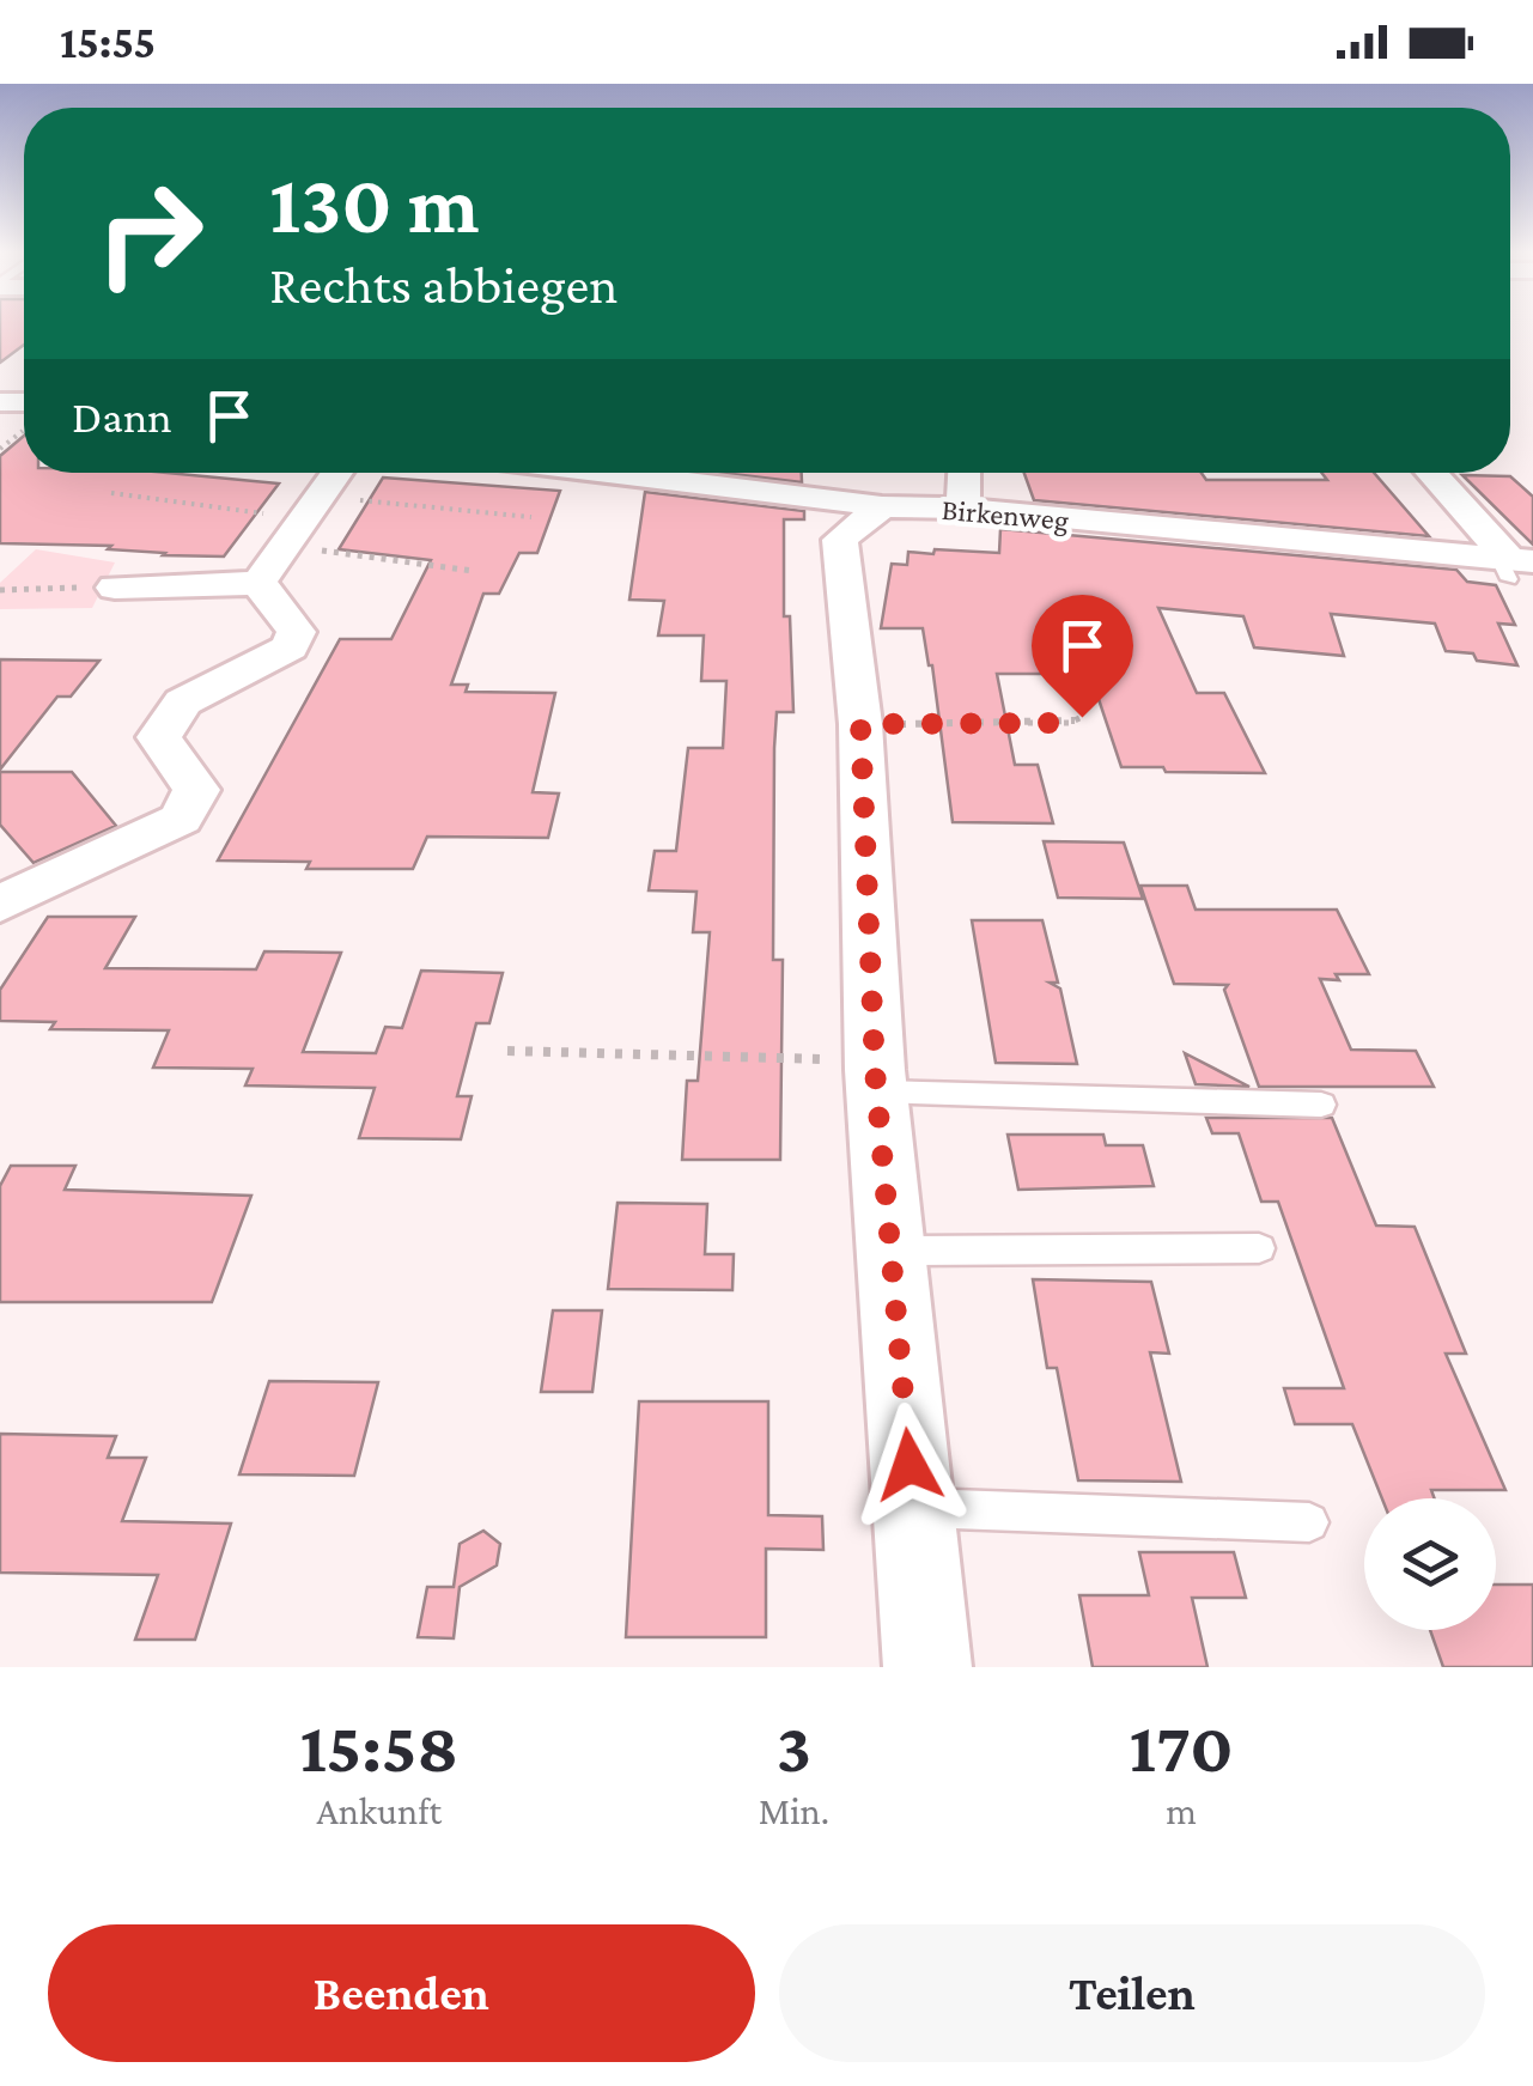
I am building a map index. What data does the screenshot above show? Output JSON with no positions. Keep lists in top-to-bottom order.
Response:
{
  "streets": {
    "street": ["Birkenweg"]
  },
  "page": {
    "status": "15:55",
    "turn": ["130 m", "Rechts abbiegen"],
    "then": "Dann",
    "eta": [
      "15:58",
      "Ankunft",
      "3",
      "Min.",
      "170",
      "m"
    ],
    "buttons": ["Beenden", "Teilen"]
  }
}
